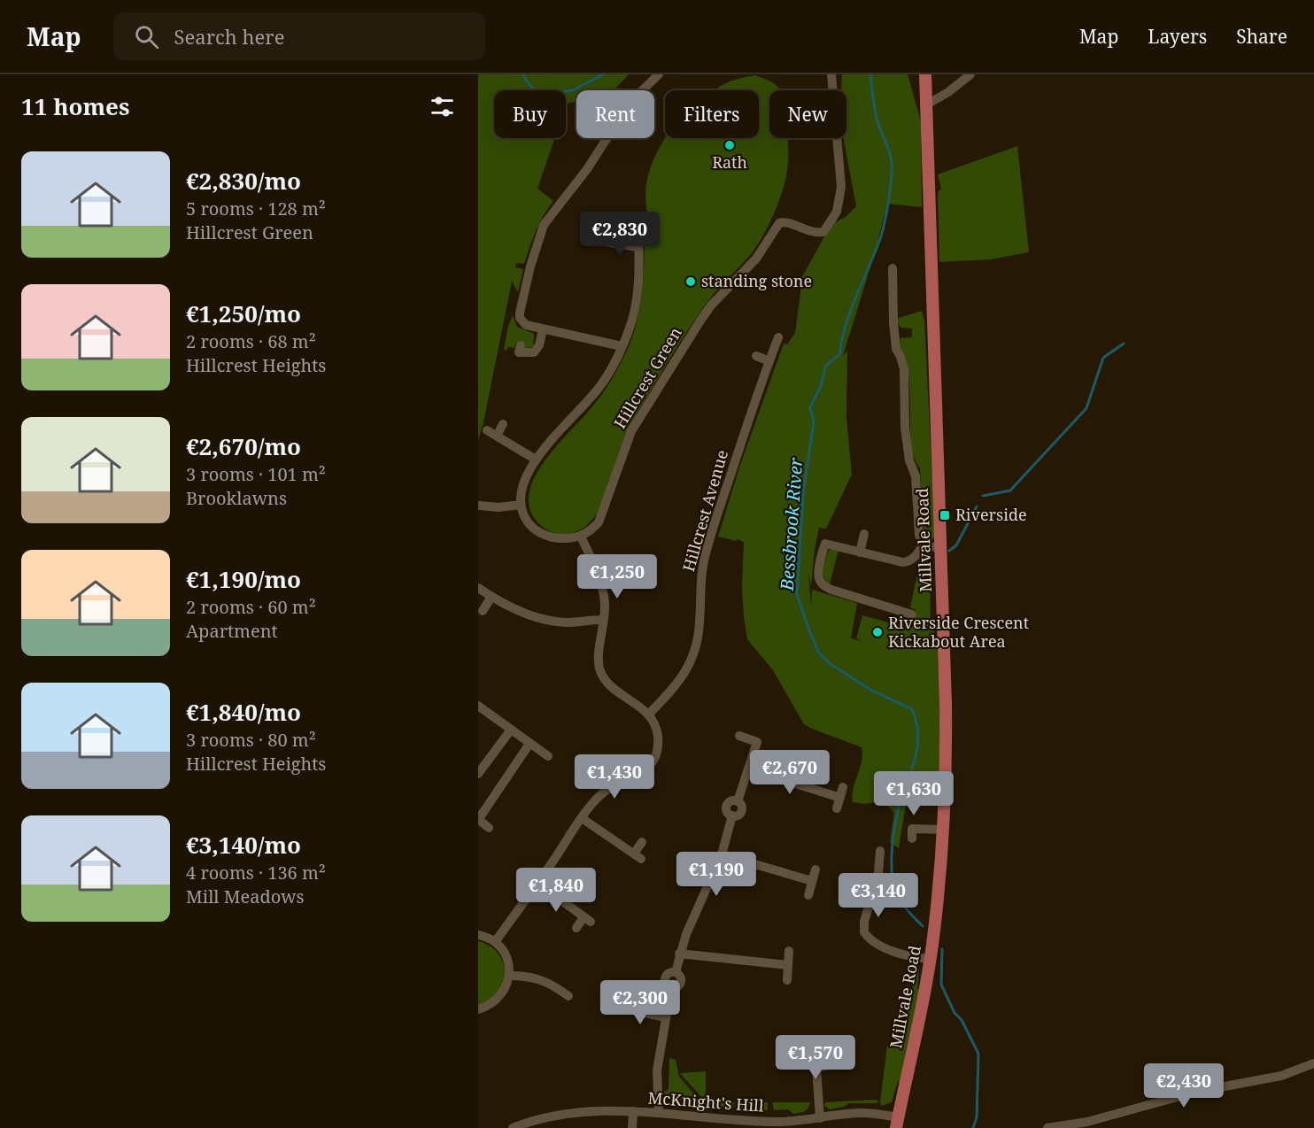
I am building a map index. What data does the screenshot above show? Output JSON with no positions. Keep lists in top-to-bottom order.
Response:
{
  "streets": {
    "main road": ["Millvale Road"],
    "street": ["Hillcrest Green", "Hillcrest Avenue", "McKnight's Hill"]
  },
  "crossings": [
    ["Millvale Road", "McKnight's Hill"]
  ],
  "water": ["Bessbrook River"],
  "places": {
    "other": ["Rath", "standing stone", "Riverside Crescent Kickabout Area"],
    "transit": ["Riverside"]
  },
  "page": {
    "header": "Map",
    "search": "Search here",
    "nav": ["Map", "Layers", "Share"],
    "heading": "11 homes",
    "chip": [
      "Buy",
      "Rent",
      "Filters",
      "New"
    ],
    "list": [
      {
        "name": "€2,830/mo",
        "note": "5 rooms · 128 m² · Hillcrest Green"
      },
      {
        "name": "€1,250/mo",
        "note": "2 rooms · 68 m² · Hillcrest Heights"
      },
      {
        "name": "€2,670/mo",
        "note": "3 rooms · 101 m² · Brooklawns"
      },
      {
        "name": "€1,190/mo",
        "note": "2 rooms · 60 m² · Apartment"
      },
      {
        "name": "€1,840/mo",
        "note": "3 rooms · 80 m² · Hillcrest Heights"
      },
      {
        "name": "€3,140/mo",
        "note": "4 rooms · 136 m² · Mill Meadows"
      }
    ],
    "price": [
      "€2,830",
      "€1,250",
      "€2,670",
      "€1,430",
      "€1,630",
      "€1,190",
      "€1,840",
      "€3,140",
      "€2,300",
      "€1,570",
      "€2,430"
    ]
  }
}
